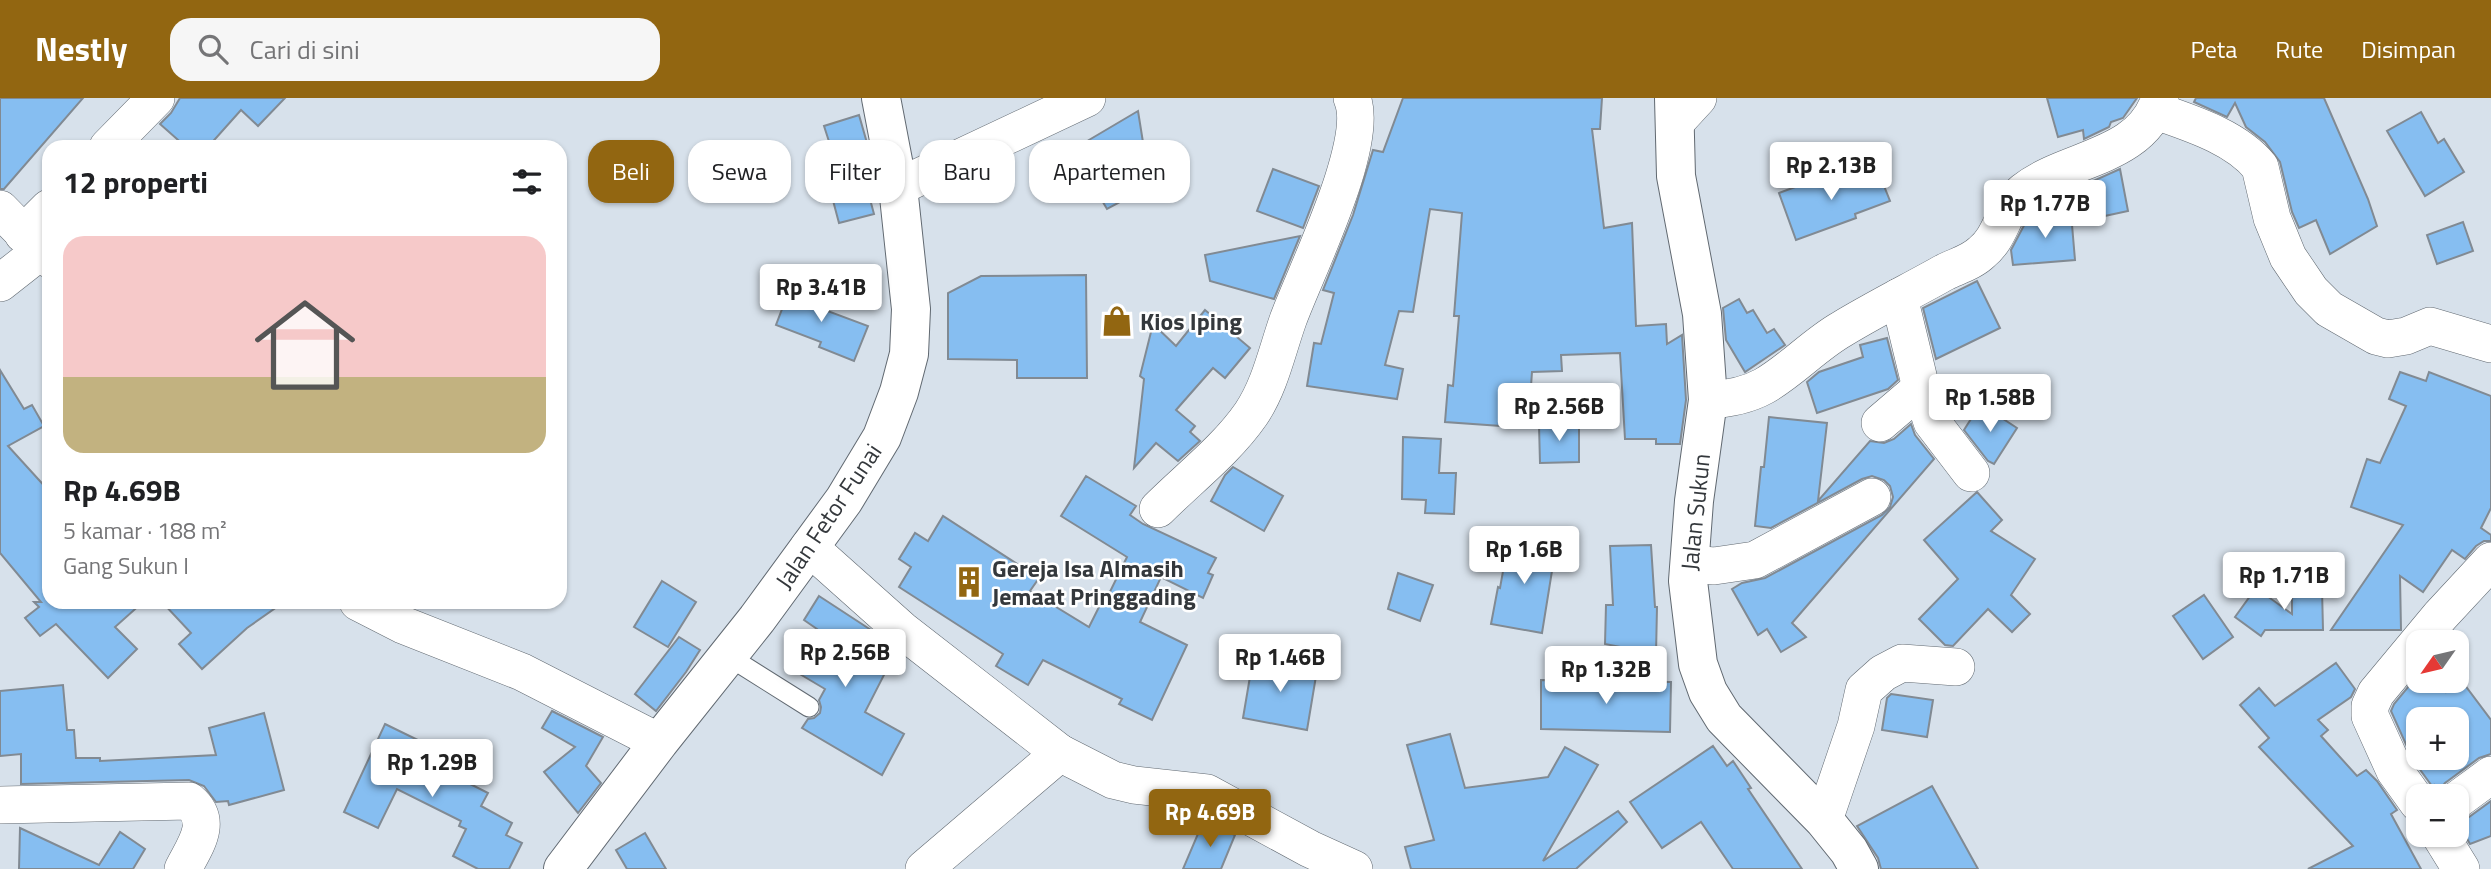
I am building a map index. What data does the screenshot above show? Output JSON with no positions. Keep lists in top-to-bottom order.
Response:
{
  "streets": {
    "street": ["Jalan Sukun", "Jalan Fetor Funai"]
  },
  "places": {
    "shop": ["Kios Iping"],
    "building": ["Gereja Isa Almasih Jemaat Pringgading"]
  },
  "north": "bottom left",
  "page": {
    "header": "Nestly",
    "search": "Cari di sini",
    "nav": ["Peta", "Rute", "Disimpan"],
    "chip": [
      "Beli",
      "Sewa",
      "Filter",
      "Baru",
      "Apartemen"
    ],
    "heading": "12 properti",
    "price": [
      "Rp 2.13B",
      "Rp 1.77B",
      "Rp 3.41B",
      "Rp 1.58B",
      "Rp 2.56B",
      "Rp 1.6B",
      "Rp 1.71B",
      "Rp 2.56B",
      "Rp 1.46B",
      "Rp 1.32B",
      "Rp 1.29B",
      "Rp 4.69B"
    ],
    "list": [
      {
        "name": "Rp 4.69B",
        "note": "5 kamar · 188 m² · Gang Sukun I"
      }
    ],
    "map_buttons": ["+", "−"]
  }
}
